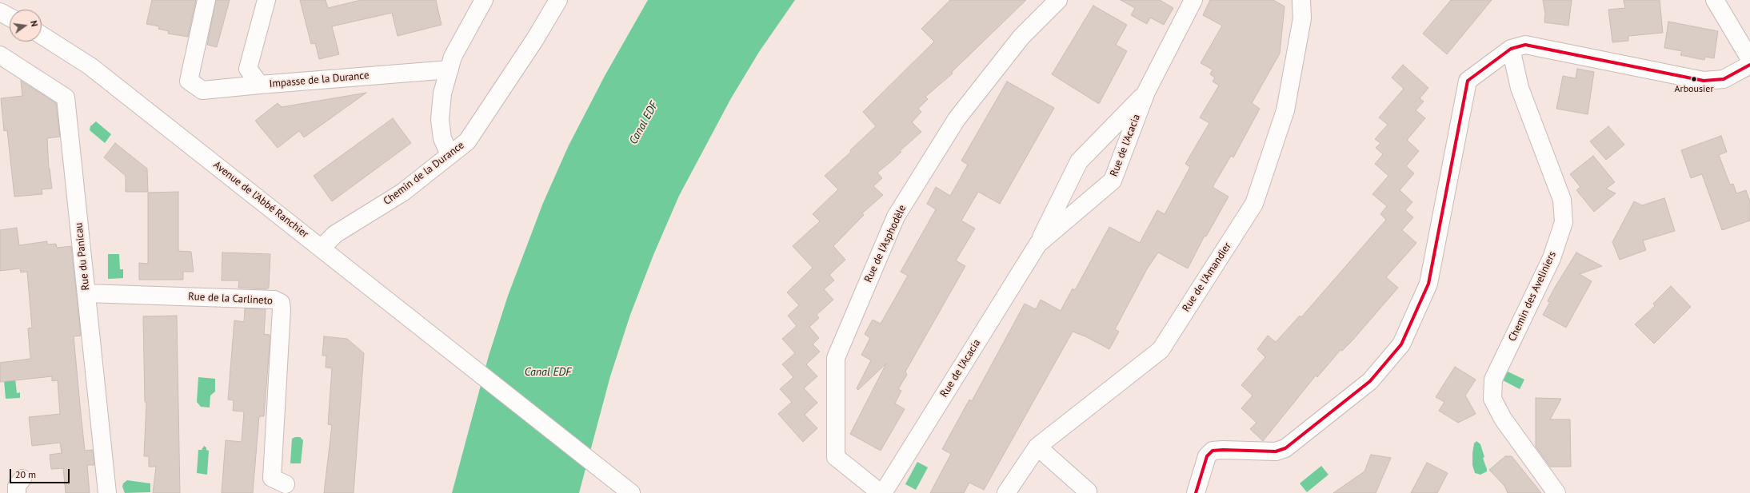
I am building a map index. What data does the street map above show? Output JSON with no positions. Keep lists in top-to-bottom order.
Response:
{
  "streets": {
    "street": [
      "Impasse de la Durance",
      "Rue de l'Acacia",
      "Chemin de la Durance",
      "Avenue de l'Abbé Ranchier",
      "Rue de l'Asphodèle",
      "Rue du Panicau",
      "Rue de l'Amandier",
      "Chemin des Aveliniers",
      "Rue de la Carlineto"
    ]
  },
  "crossings": [
    ["Rue de l'Acacia", "Rue de l'Asphodèle"],
    ["Chemin de la Durance", "Avenue de l'Abbé Ranchier"],
    ["Rue du Panicau", "Rue de la Carlineto"]
  ],
  "water": ["Canal EDF"],
  "places": ["Arbousier"],
  "scale_bar": "20 m",
  "north": "right"
}
